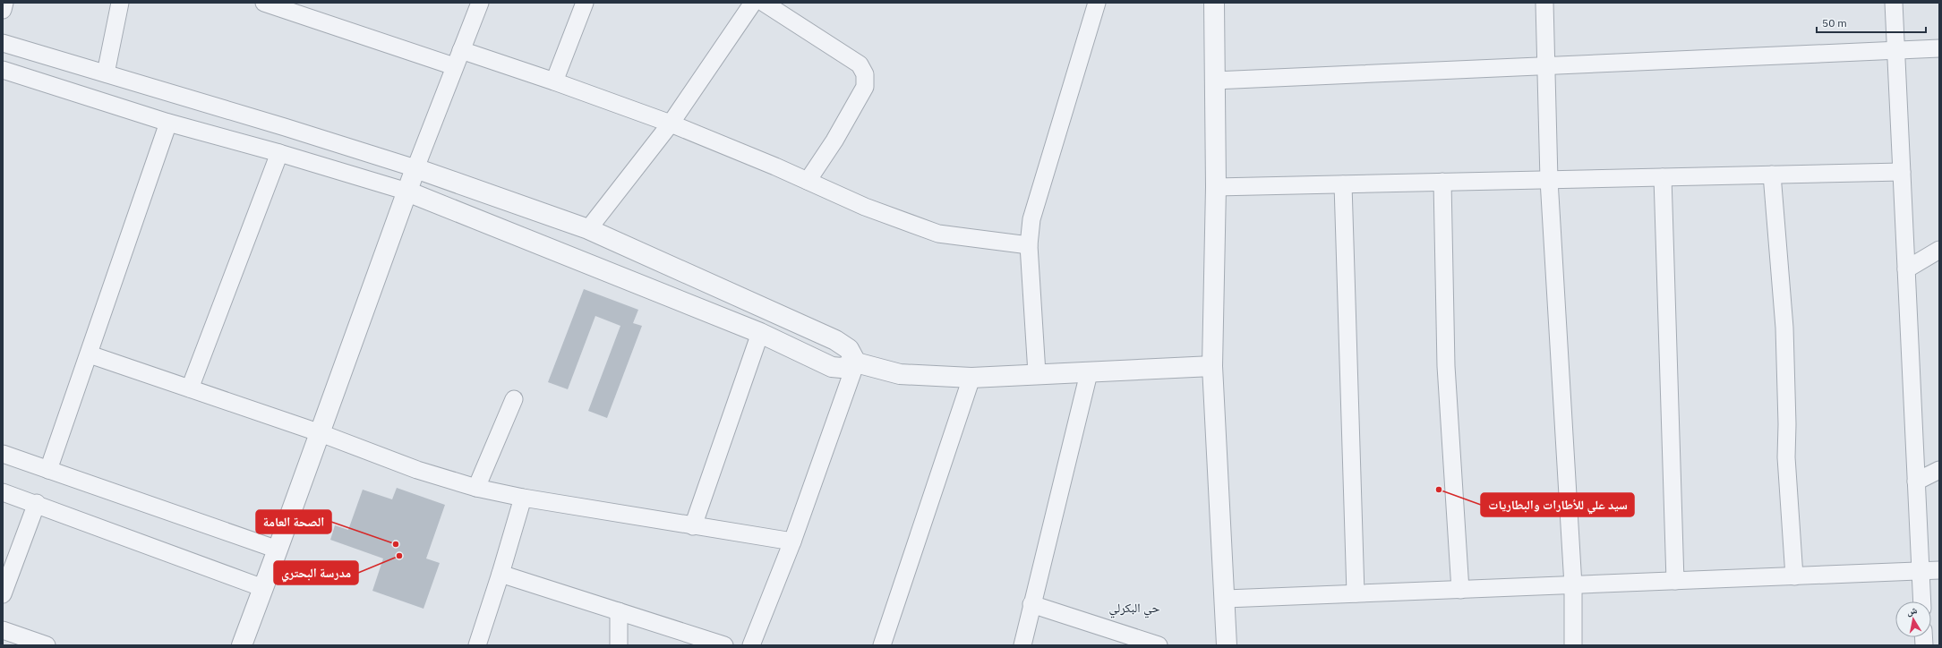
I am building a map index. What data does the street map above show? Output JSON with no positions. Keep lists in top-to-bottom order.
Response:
{
  "districts": ["حي البكرلي"],
  "places": ["سيد علي للأطارات والبطاريات", "الصحة العامة", "مدرسة البحتري"],
  "scale_bar": "50 m",
  "north": "top"
}
